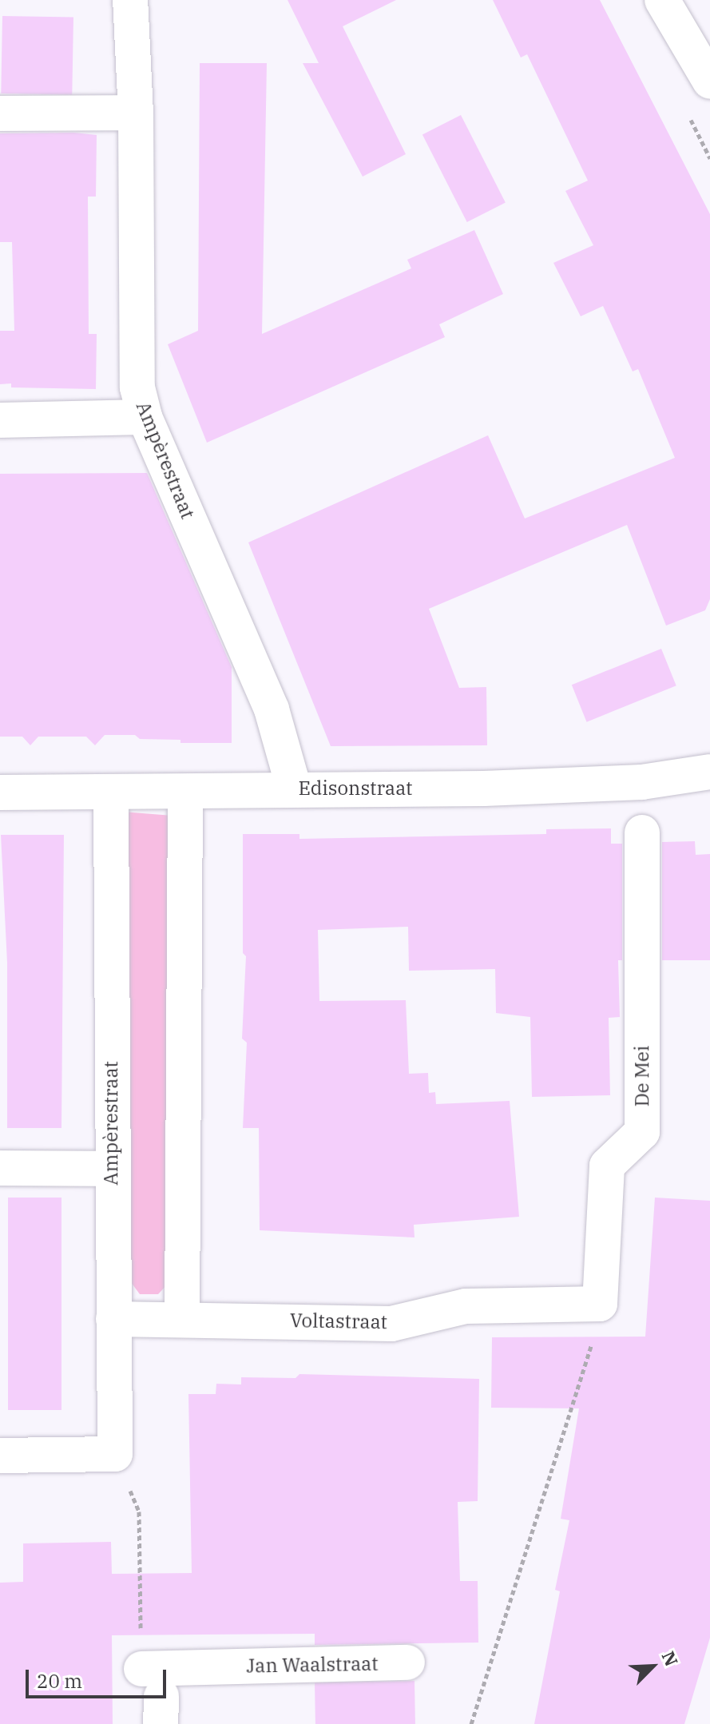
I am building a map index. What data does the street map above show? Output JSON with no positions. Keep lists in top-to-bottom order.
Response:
{
  "streets": {
    "street": [
      "Ampèrestraat",
      "Edisonstraat",
      "De Mei",
      "Voltastraat",
      "Jan Waalstraat"
    ]
  },
  "crossings": [
    ["Ampèrestraat", "Edisonstraat"],
    ["Ampèrestraat", "Voltastraat"],
    ["De Mei", "Voltastraat"]
  ],
  "scale_bar": "20 m",
  "north": "top right"
}
